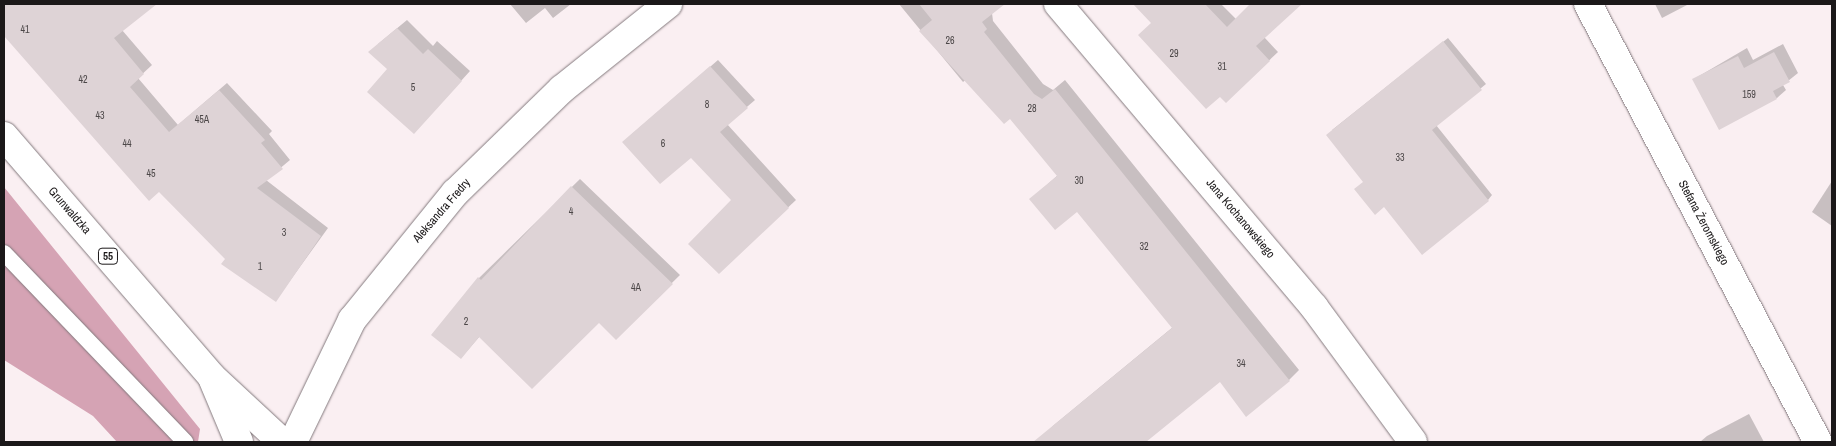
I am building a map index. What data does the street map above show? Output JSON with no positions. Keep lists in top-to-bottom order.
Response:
{
  "streets": {
    "street": [
      "Grunwaldzka",
      "Aleksandra Fredry",
      "Jana Kochanowskiego",
      "Stefana Żeromskiego",
      "55"
    ]
  },
  "house_numbers": [
    "41",
    "26",
    "29",
    "31",
    "42",
    "5",
    "159",
    "8",
    "28",
    "43",
    "45A",
    "44",
    "6",
    "33",
    "45",
    "30",
    "4",
    "3",
    "32",
    "1",
    "4A",
    "2",
    "34"
  ]
}
